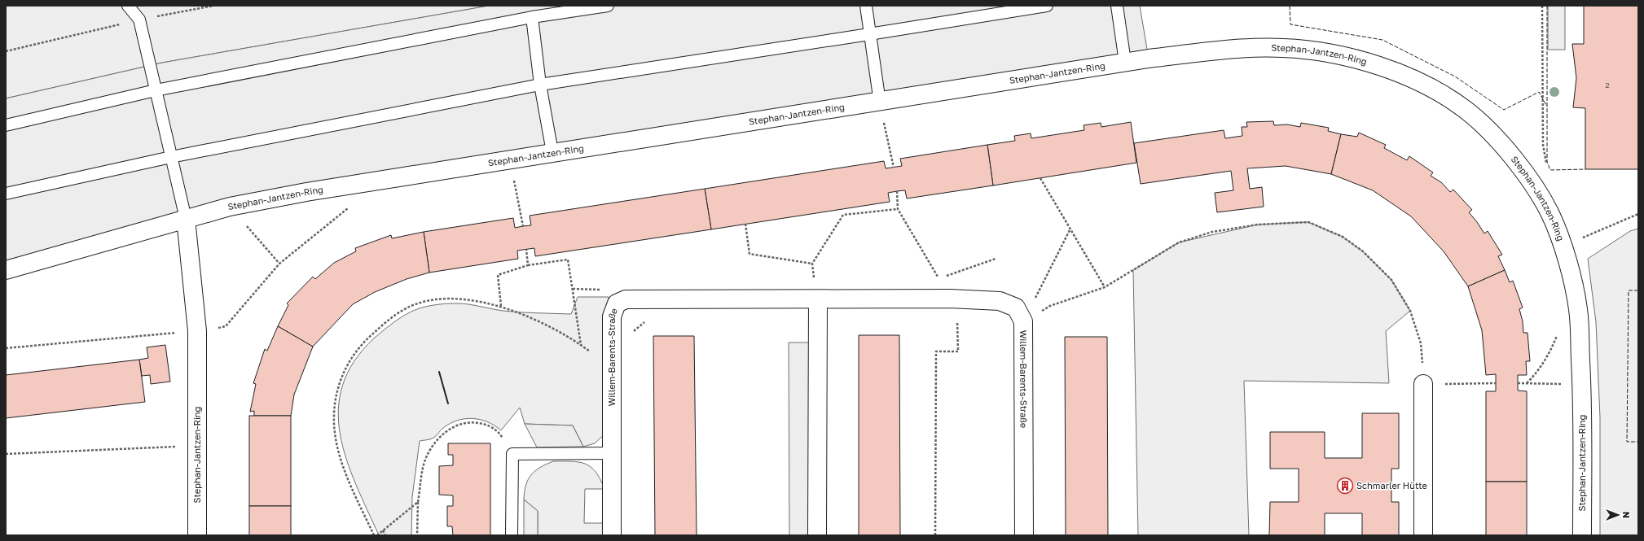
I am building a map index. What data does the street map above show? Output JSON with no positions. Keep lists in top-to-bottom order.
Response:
{
  "streets": {
    "street": ["Stephan-Jantzen-Ring", "Willem-Barents-Straße"]
  },
  "places": {
    "building": ["Schmarler Hütte"]
  },
  "house_numbers": ["2"],
  "north": "right"
}
